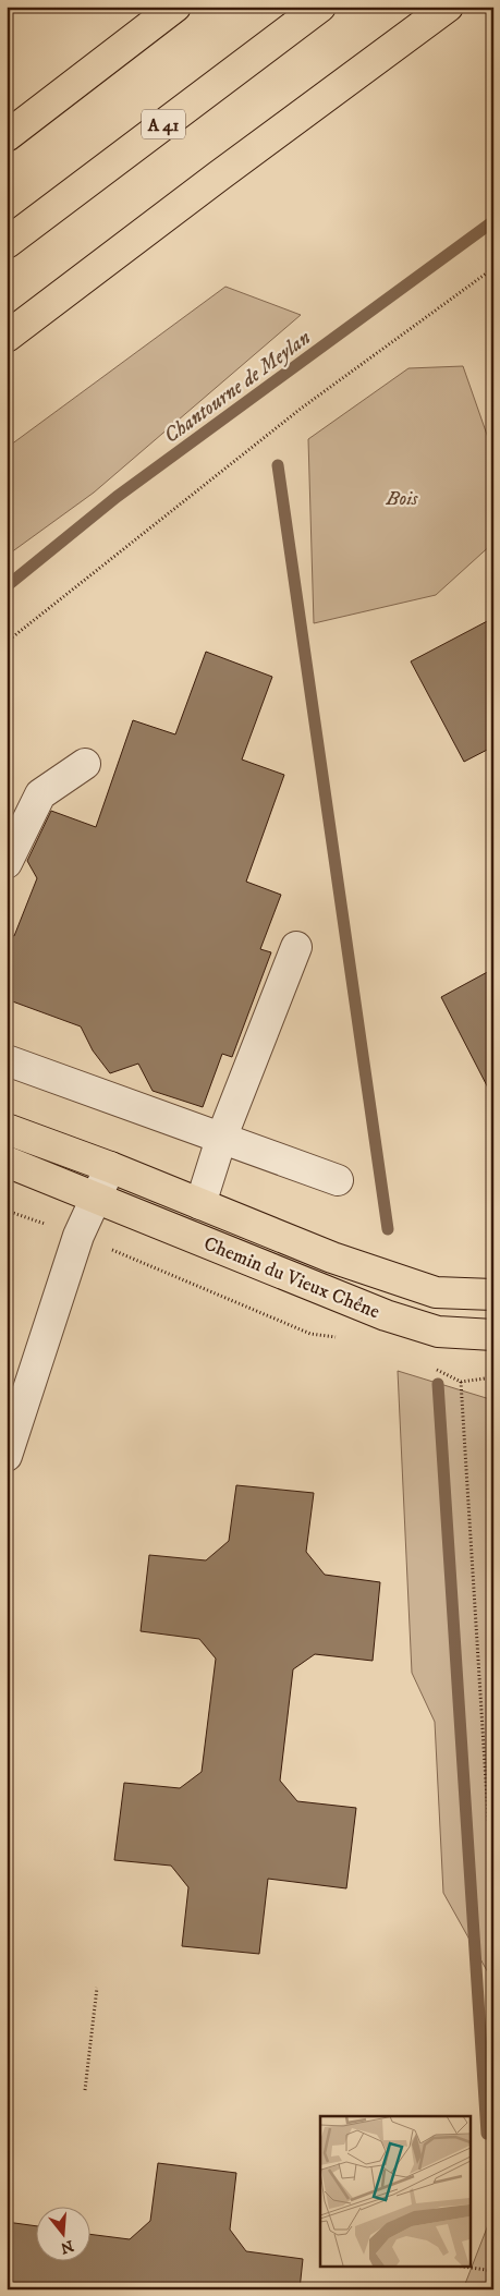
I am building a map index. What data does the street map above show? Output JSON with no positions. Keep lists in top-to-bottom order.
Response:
{
  "streets": {
    "main road": ["A 41", "Chemin du Vieux Chêne"]
  },
  "water": ["Chantourne de Meylan"],
  "parks": ["Bois"],
  "north": "bottom"
}
